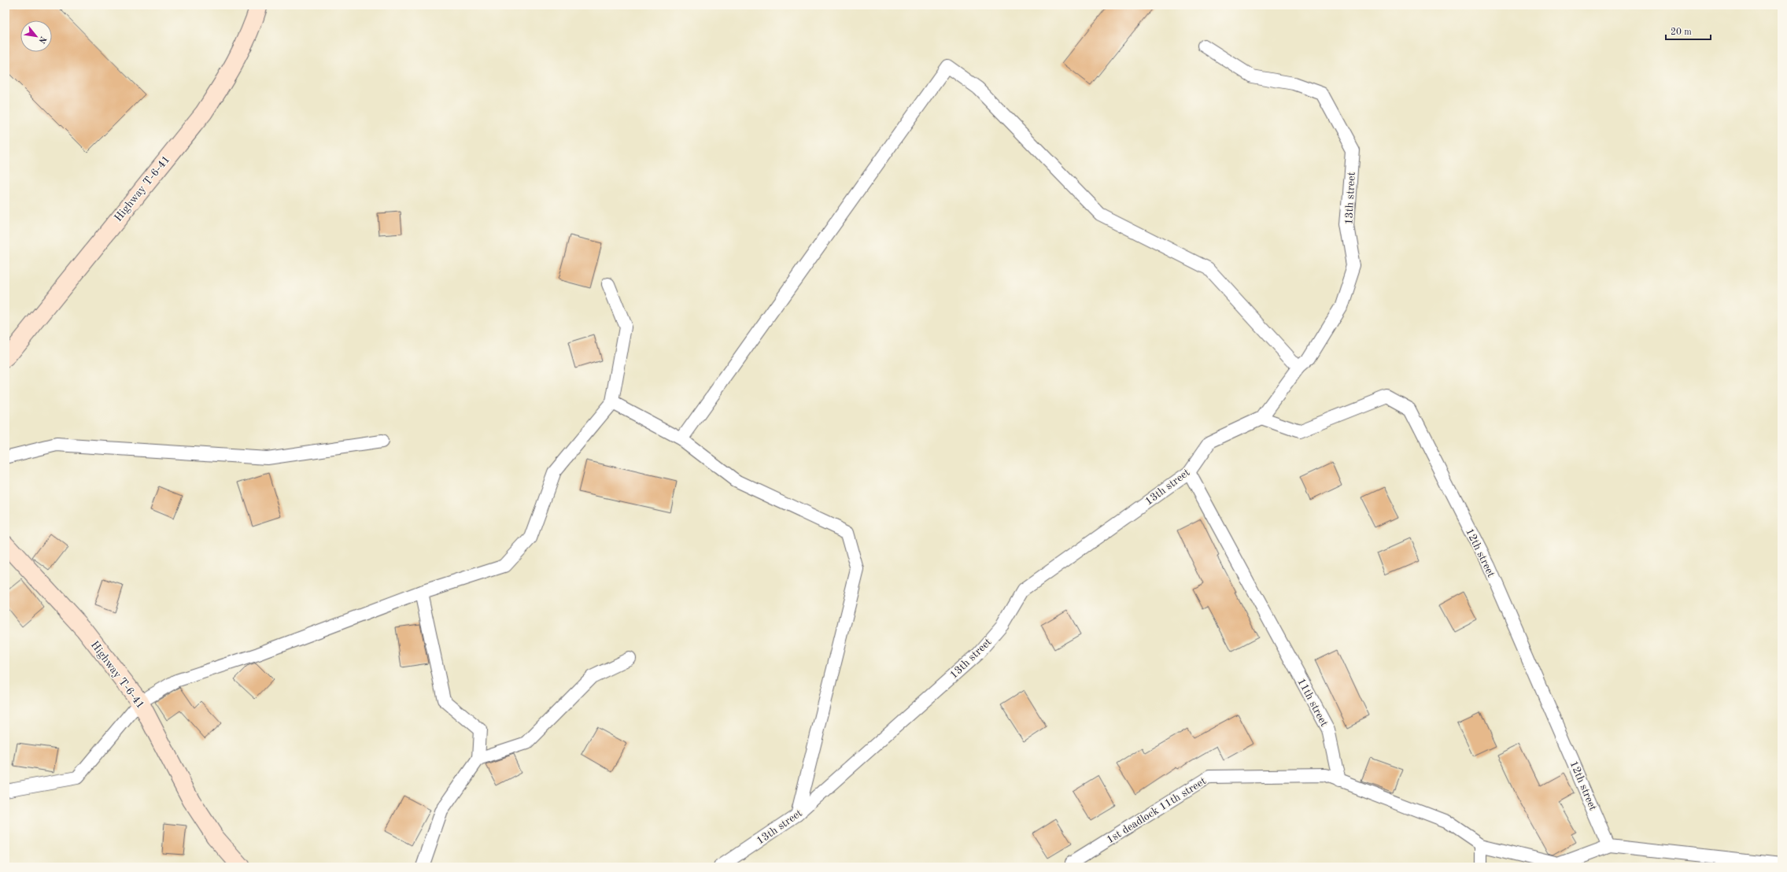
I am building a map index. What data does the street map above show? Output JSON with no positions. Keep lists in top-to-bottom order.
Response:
{
  "streets": {
    "main road": ["Highway T-6-41"],
    "street": [
      "13th street",
      "12th street",
      "11th street",
      "1st deadlock 11th street"
    ]
  },
  "crossings": [
    ["13th street", "12th street"],
    ["13th street", "11th street"],
    ["11th street", "1st deadlock 11th street"]
  ],
  "scale_bar": "20 m",
  "north": "bottom right"
}
